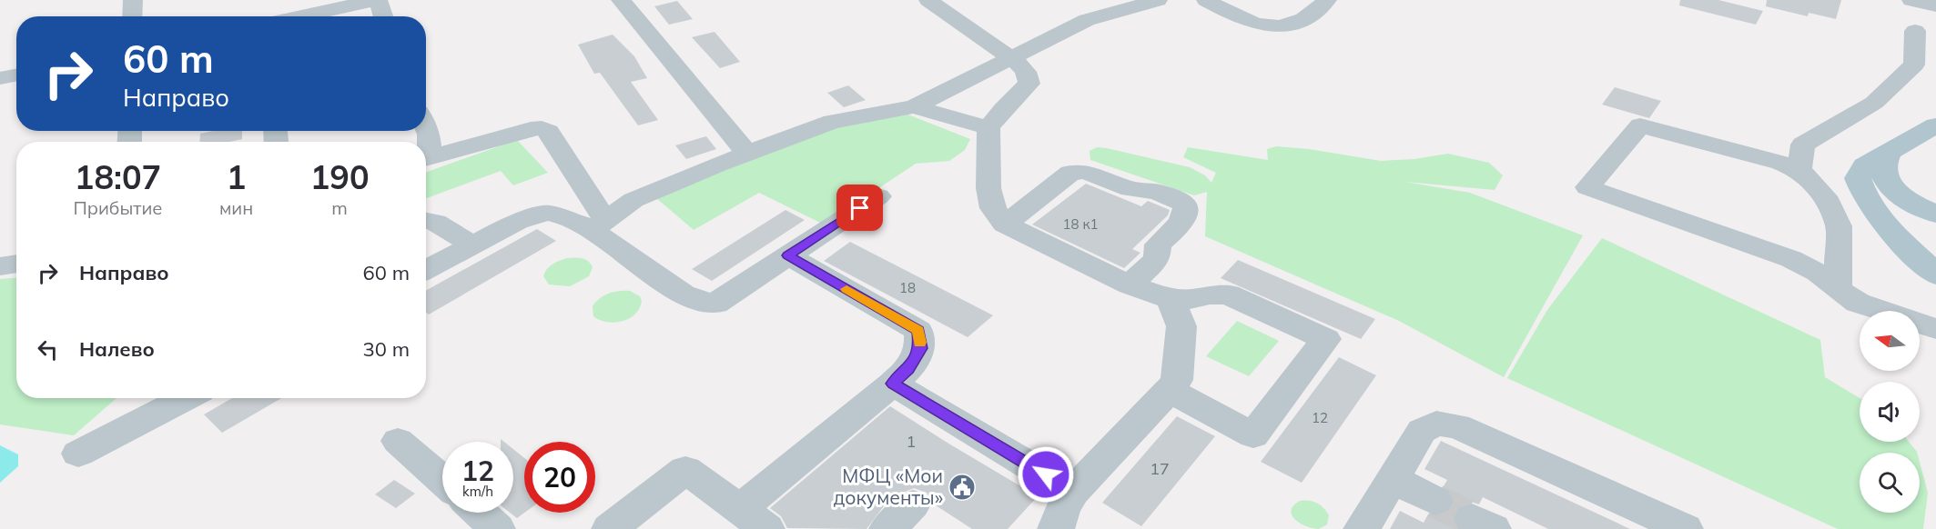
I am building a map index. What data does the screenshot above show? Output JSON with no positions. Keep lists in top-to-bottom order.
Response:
{
  "places": {
    "public building": ["МФЦ «Мои документы»"]
  },
  "house_numbers": [
    "18 к1",
    "18",
    "12",
    "1",
    "17"
  ],
  "north": "left",
  "page": {
    "turn": ["60 m", "Направо"],
    "eta": [
      "18:07",
      "Прибытие",
      "1",
      "мин",
      "190",
      "m"
    ],
    "list": [
      {
        "name": "Направо",
        "value": "60 m"
      },
      {
        "name": "Налево",
        "value": "30 m"
      }
    ],
    "speed": "12 km/h",
    "limit": "20"
  }
}
